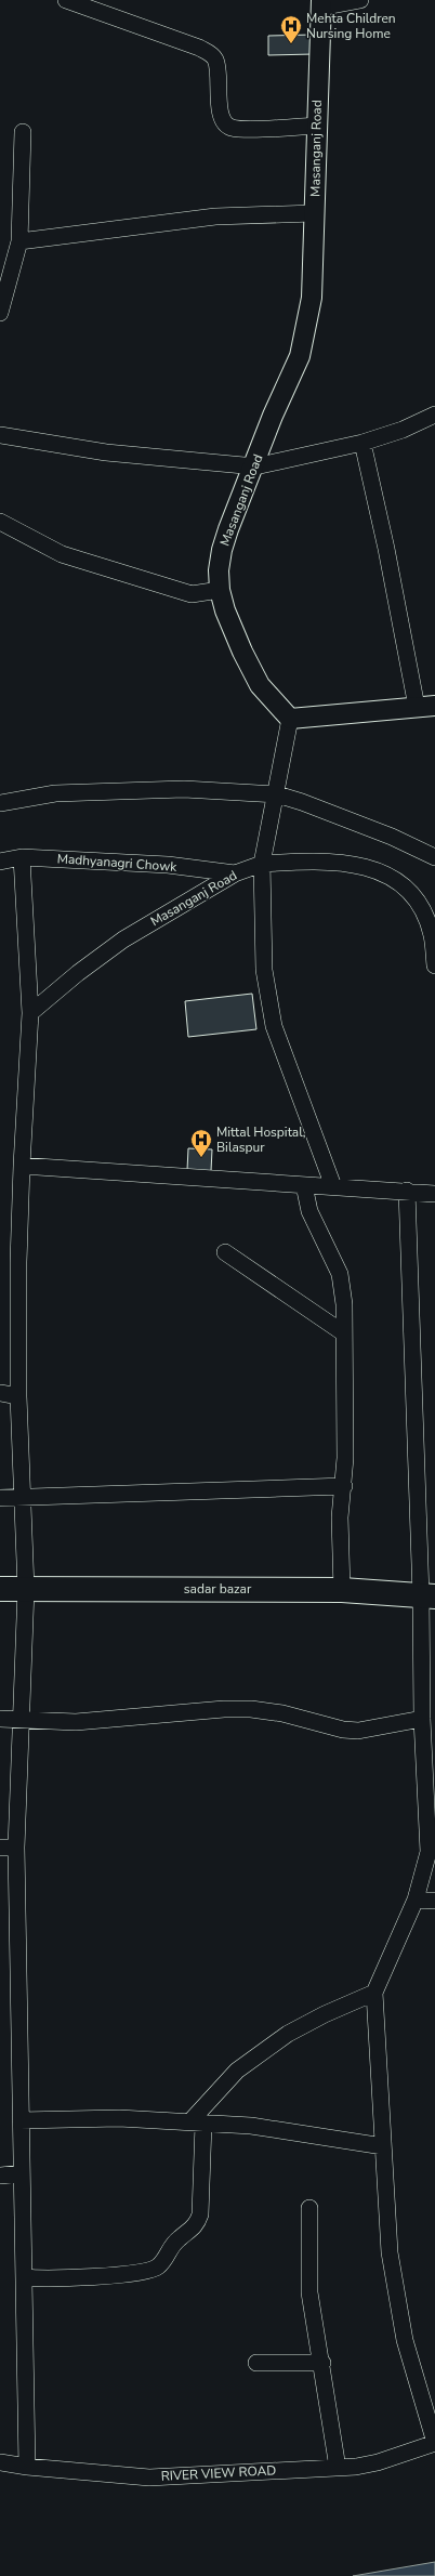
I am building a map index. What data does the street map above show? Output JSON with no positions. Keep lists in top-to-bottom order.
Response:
{
  "streets": {
    "main road": ["sadar bazar"],
    "street": ["Masanganj Road", "Madhyanagri Chowk", "RIVER VIEW ROAD"]
  },
  "crossings": [
    ["Masanganj Road", "Madhyanagri Chowk"]
  ],
  "places": {
    "hospital": ["Mehta Children Nursing Home", "Mittal Hospital, Bilaspur"]
  }
}
